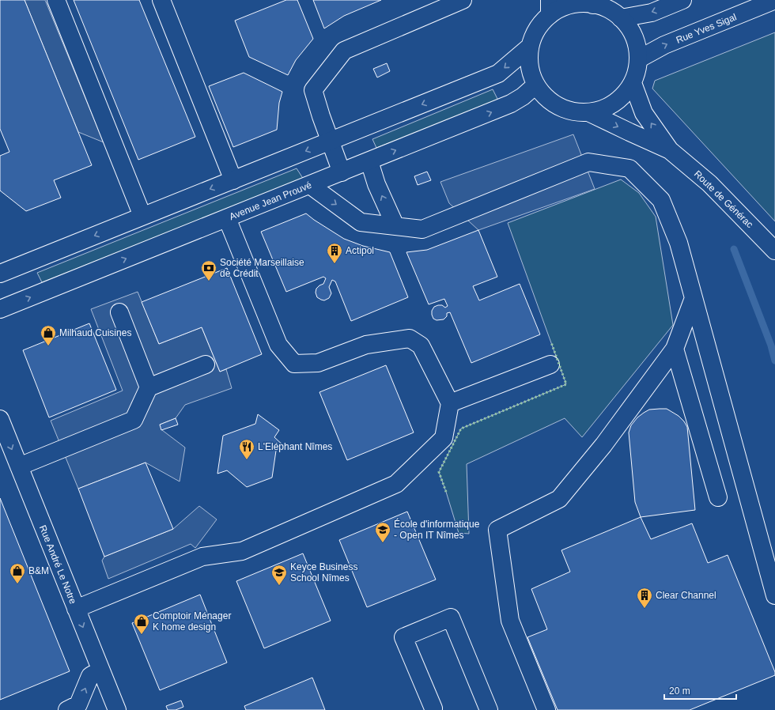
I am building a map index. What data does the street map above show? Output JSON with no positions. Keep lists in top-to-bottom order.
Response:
{
  "streets": {
    "main road": [
      "Rue Yves Sigal",
      "Route de Générac",
      "Avenue Jean Prouvé",
      "Rue André Le Notre"
    ]
  },
  "crossings": [
    ["Rue Yves Sigal", "Route de Générac"],
    ["Rue Yves Sigal", "Avenue Jean Prouvé"],
    ["Route de Générac", "Avenue Jean Prouvé"]
  ],
  "one_way": ["Rue André Le Notre"],
  "places": {
    "building": ["Actipol", "Clear Channel"],
    "bank": ["Société Marseillaise de Crédit"],
    "shop": ["Milhaud Cuisines", "B&M", "Comptoir Ménager K home design"],
    "restaurant": ["L'Eléphant Nîmes"],
    "school or university": ["École d'informatique - Open IT Nîmes", "Keyce Business School Nîmes"]
  },
  "scale_bar": "20 m"
}
